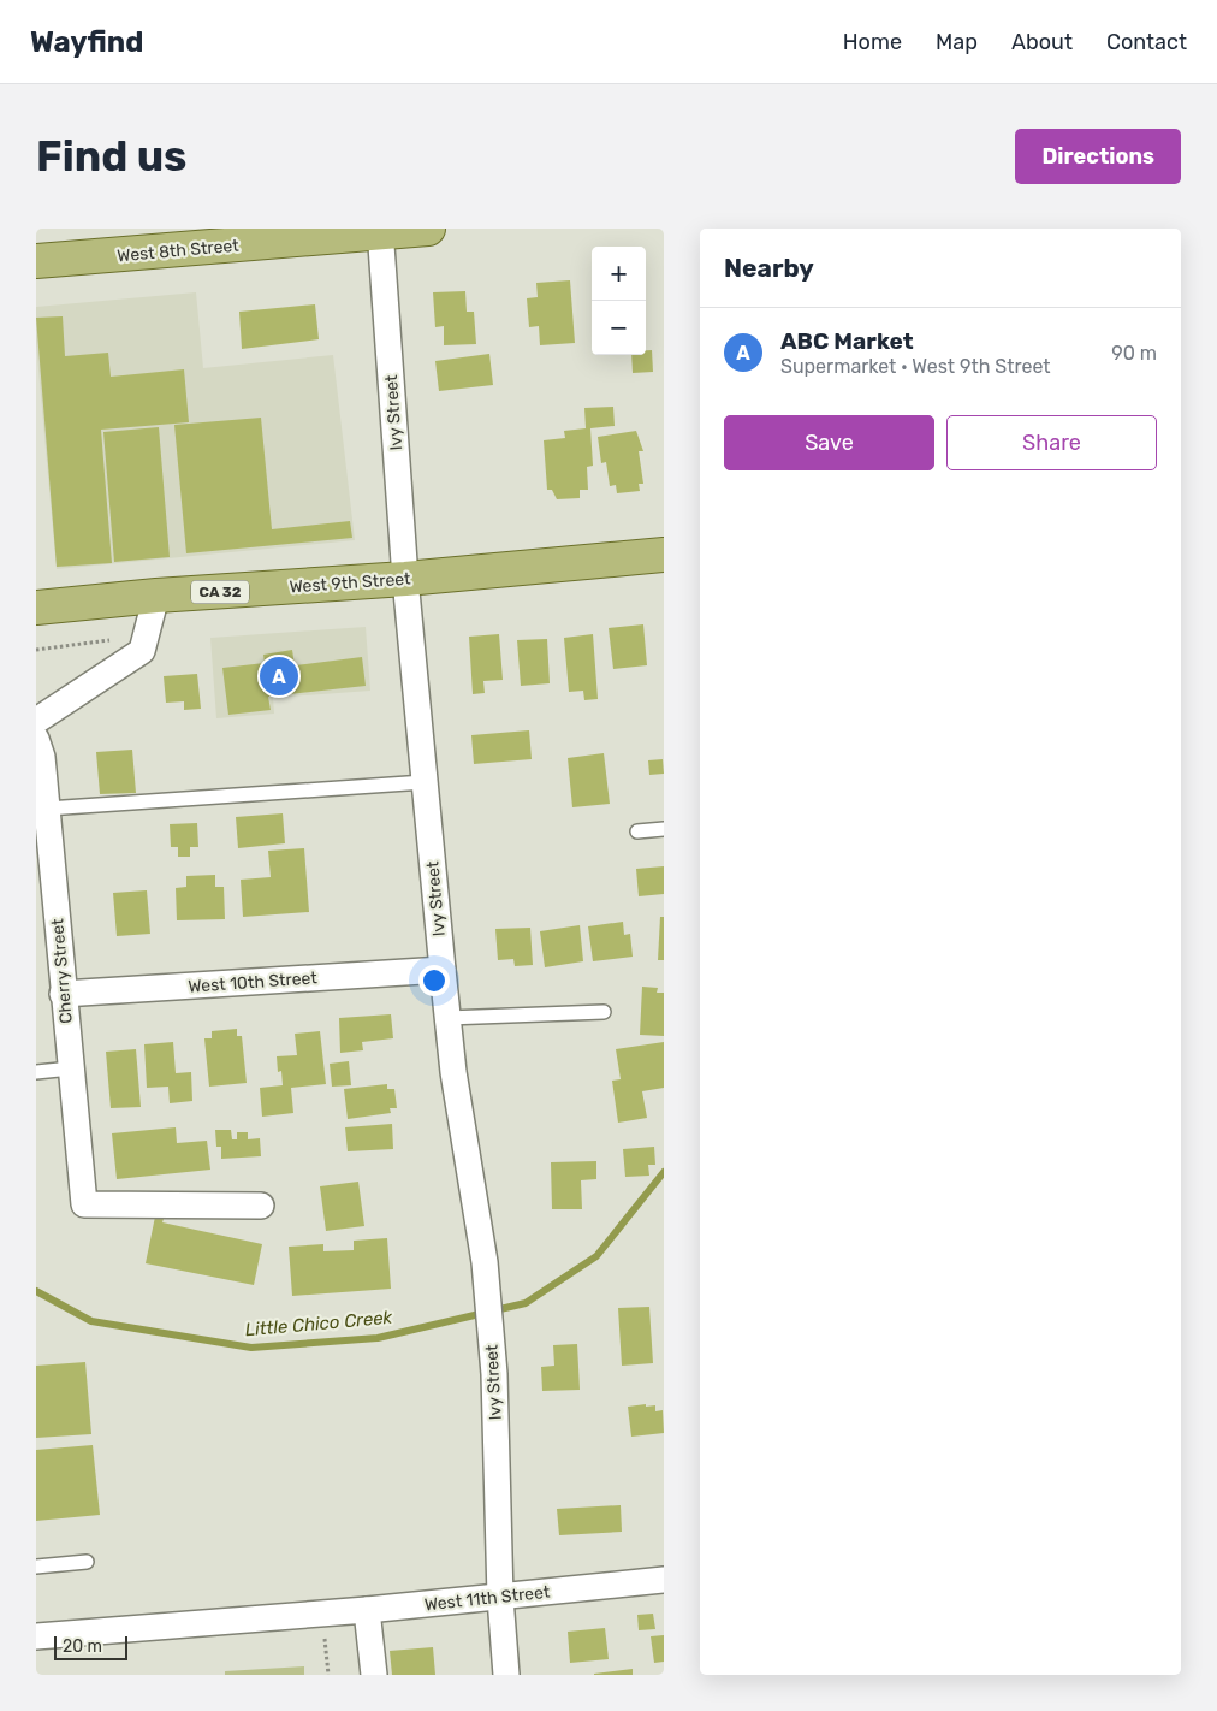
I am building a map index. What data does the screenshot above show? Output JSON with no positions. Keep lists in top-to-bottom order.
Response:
{
  "streets": {
    "main road": ["West 8th Street", "West 9th Street", "CA 32"],
    "street": [
      "Ivy Street",
      "Cherry Street",
      "West 10th Street",
      "West 11th Street"
    ]
  },
  "crossings": [
    ["West 8th Street", "Ivy Street"],
    ["Ivy Street", "West 9th Street"],
    ["Ivy Street", "West 10th Street"],
    ["Ivy Street", "West 11th Street"],
    ["Cherry Street", "West 10th Street"]
  ],
  "water": ["Little Chico Creek"],
  "scale_bar": "20 m",
  "page": {
    "header": "Wayfind",
    "nav": [
      "Home",
      "Map",
      "About",
      "Contact"
    ],
    "buttons": [
      "Directions",
      ["Save", "Share"]
    ],
    "title": "Find us",
    "heading": "Nearby",
    "map_buttons": ["+", "−"],
    "list": [
      {
        "mark": "A",
        "name": "ABC Market",
        "note": "Supermarket · West 9th Street",
        "value": "90 m"
      }
    ],
    "pins": "A",
    "scale": "20 m"
  }
}
